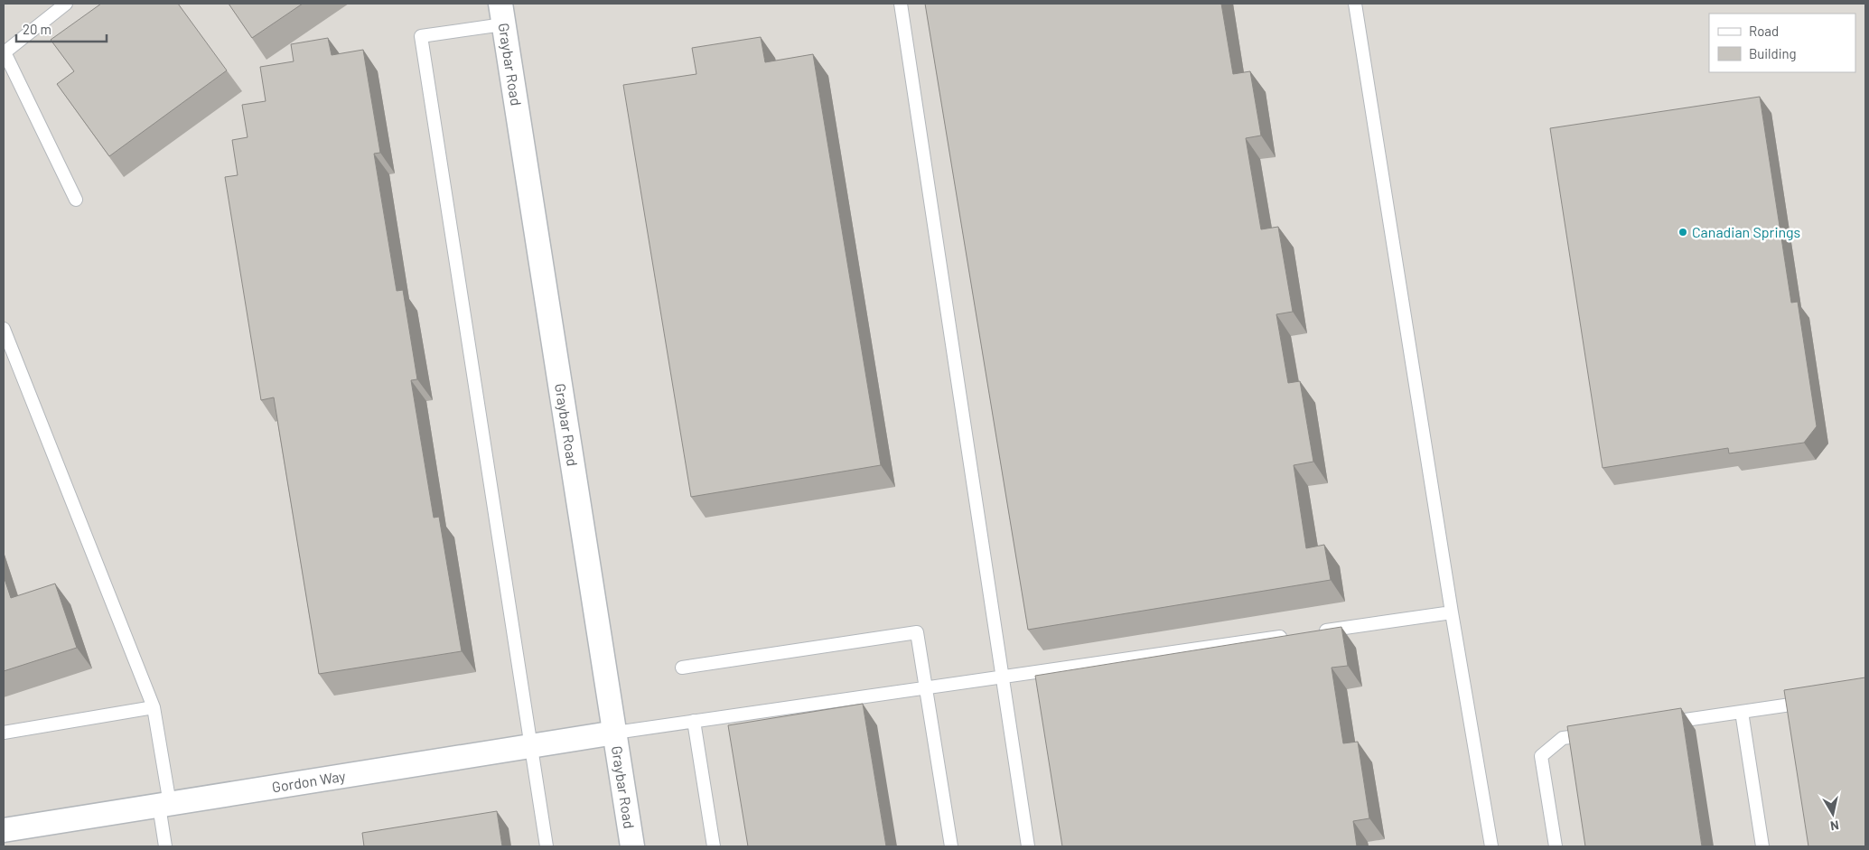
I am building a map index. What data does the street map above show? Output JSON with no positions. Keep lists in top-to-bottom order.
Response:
{
  "streets": {
    "street": ["Graybar Road", "Gordon Way"]
  },
  "crossings": [
    ["Graybar Road", "Gordon Way"]
  ],
  "places": ["Canadian Springs"],
  "legend": ["Road", "Building"],
  "scale_bar": "20 m",
  "north": "bottom"
}
